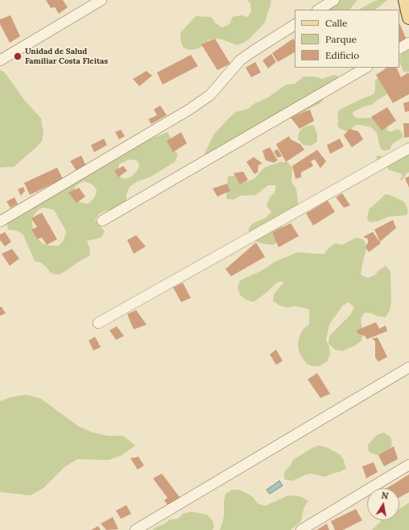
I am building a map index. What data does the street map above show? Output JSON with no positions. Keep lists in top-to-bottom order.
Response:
{
  "places": ["Unidad de Salud Familiar Costa Fleitas"],
  "legend": ["Calle", "Parque", "Edificio"],
  "north": "top"
}
